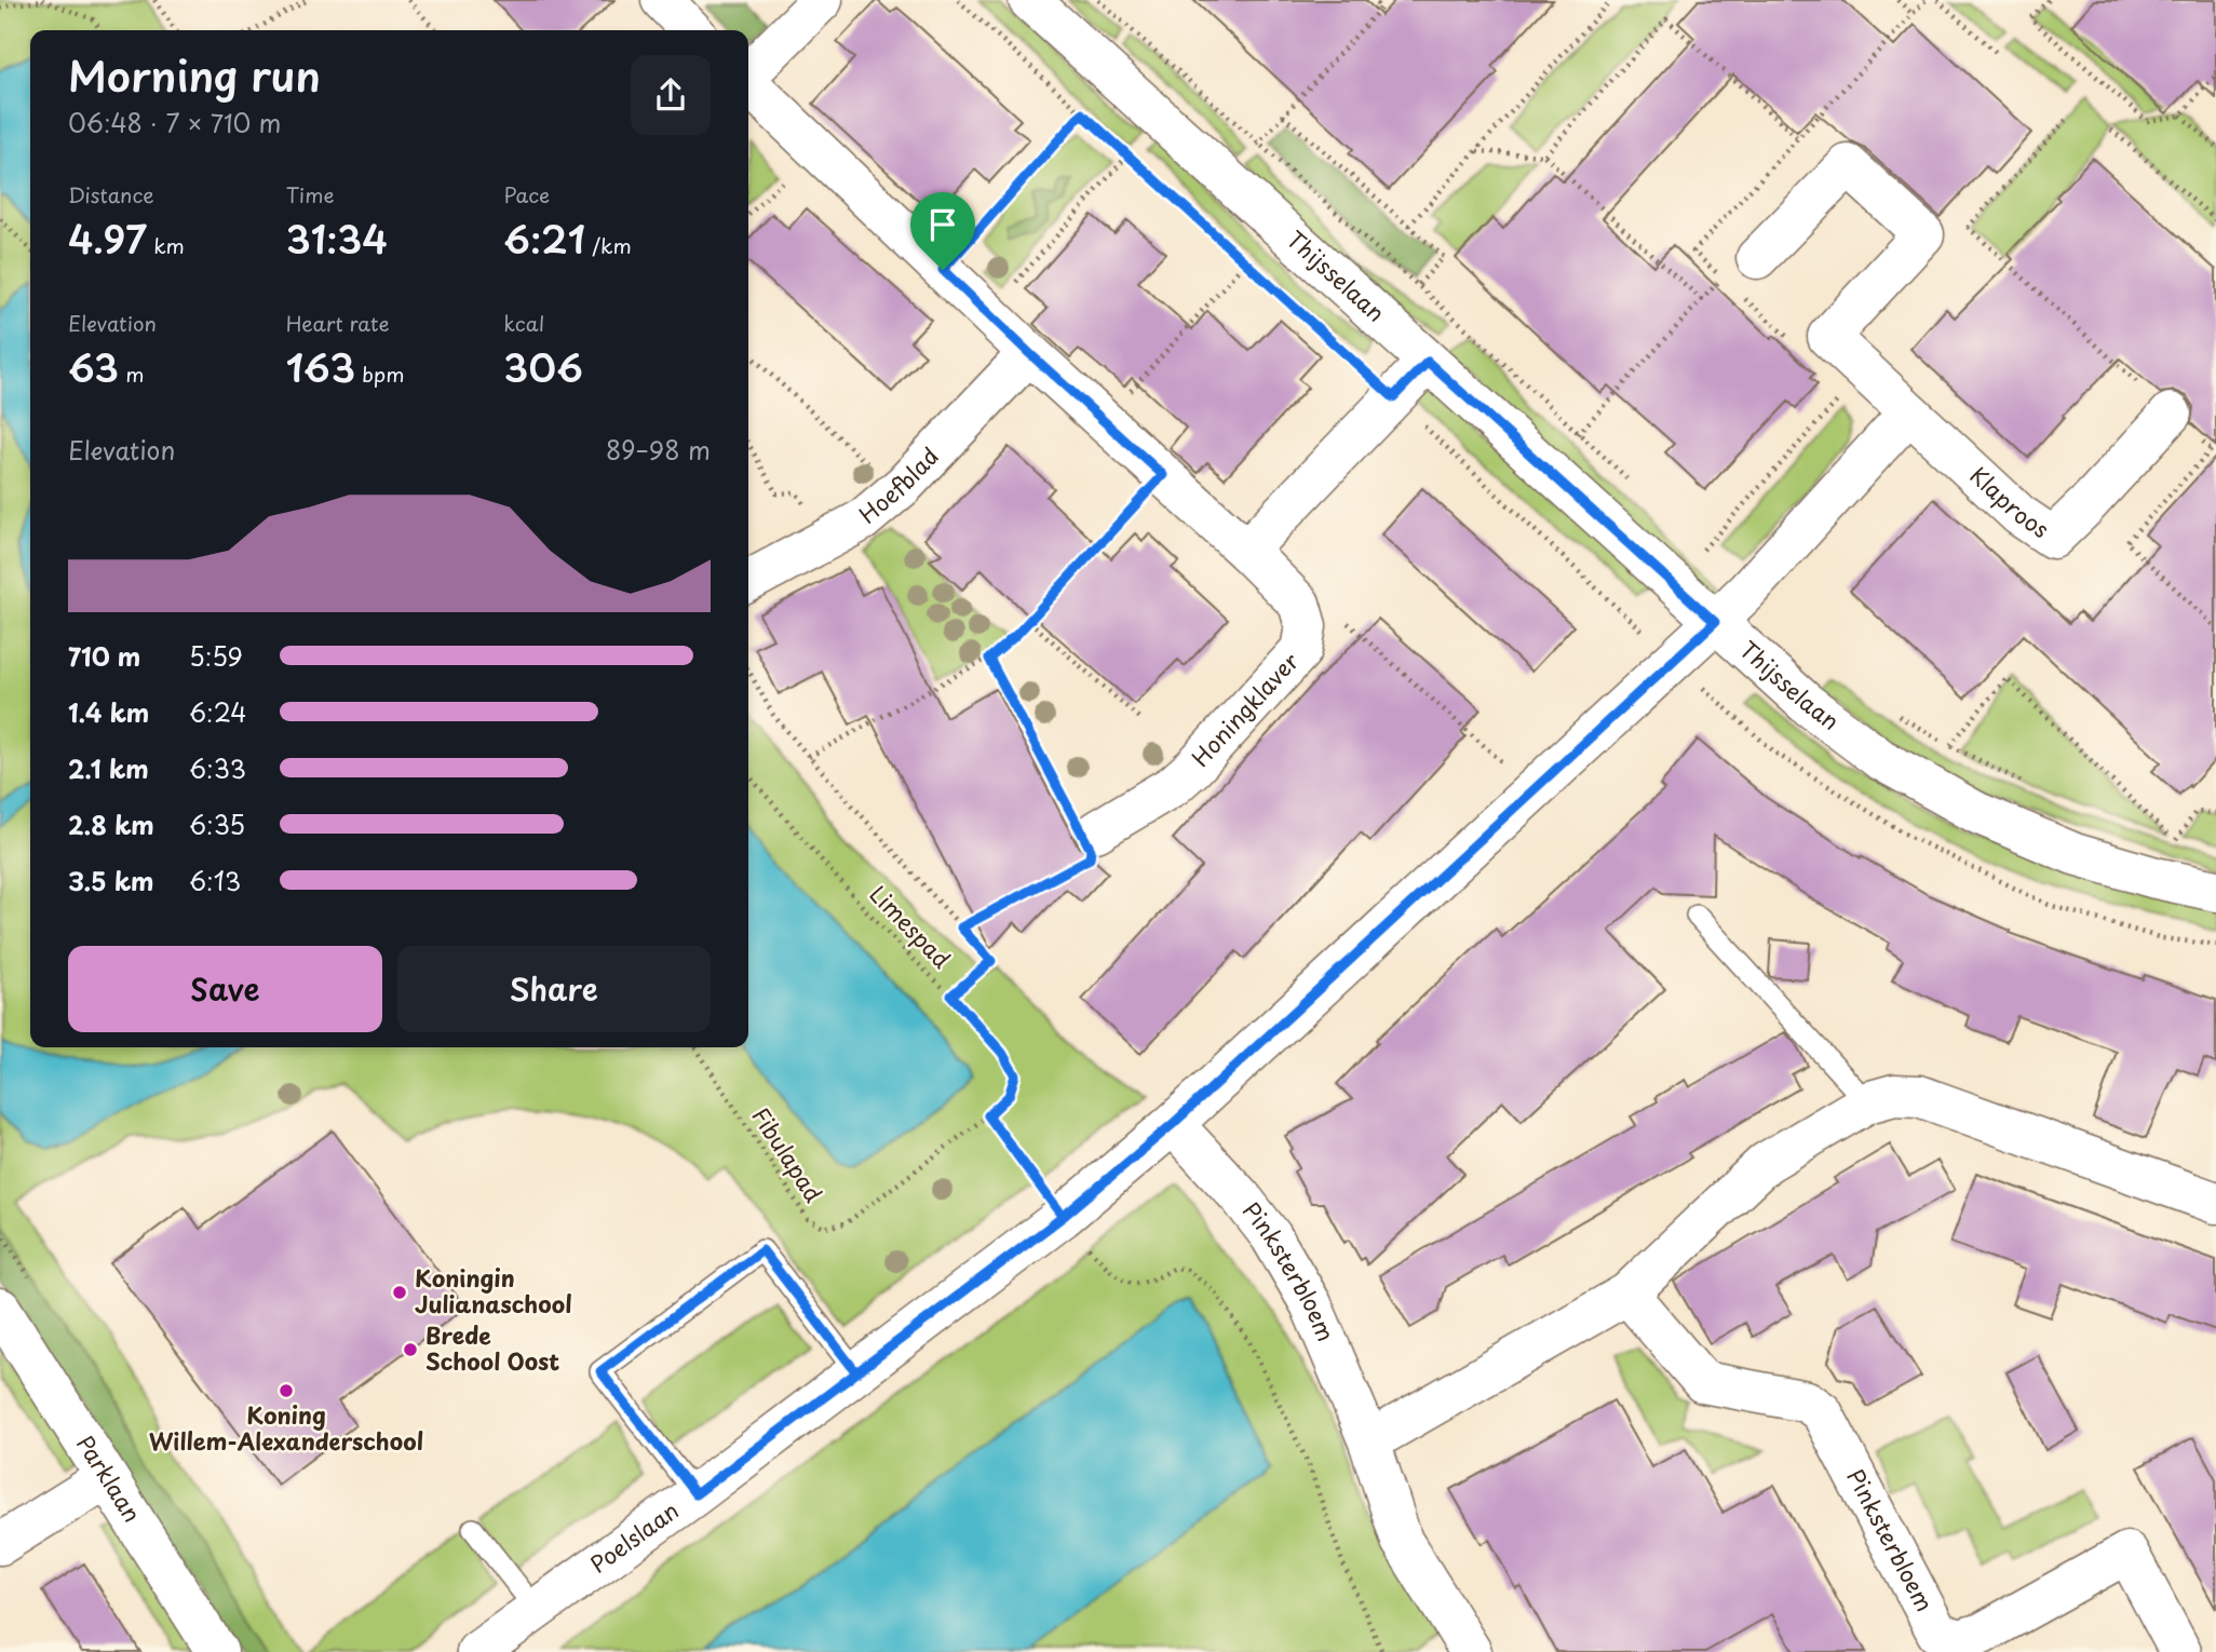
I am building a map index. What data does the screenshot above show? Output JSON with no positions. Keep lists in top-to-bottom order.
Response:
{
  "streets": {
    "street": [
      "Thijsselaan",
      "Hoefblad",
      "Klaproos",
      "Honingklaver",
      "Pinksterbloem",
      "Parklaan",
      "Poelslaan"
    ],
    "path": ["Limespad", "Fibulapad"]
  },
  "crossings": [
    ["Thijsselaan", "Poelslaan"],
    ["Limespad", "Fibulapad"],
    ["Pinksterbloem", "Poelslaan"]
  ],
  "places": ["Koningin Julianaschool", "Brede School Oost", "Koning Willem-Alexanderschool"],
  "page": {
    "heading": ["Morning run", "06:48 · 7 × 710 m"],
    "stats": [
      ["Distance", "4.97 km"],
      ["Time", "31:34"],
      ["Pace", "6:21 /km"],
      ["Elevation", "63 m"],
      ["Heart rate", "163 bpm"],
      ["kcal", "306"]
    ],
    "chart": ["Elevation", "89–98 m"],
    "list": [
      {
        "name": "710 m",
        "note": "5:59"
      },
      {
        "name": "1.4 km",
        "note": "6:24"
      },
      {
        "name": "2.1 km",
        "note": "6:33"
      },
      {
        "name": "2.8 km",
        "note": "6:35"
      },
      {
        "name": "3.5 km",
        "note": "6:13"
      }
    ],
    "buttons": ["Save", "Share"]
  }
}
